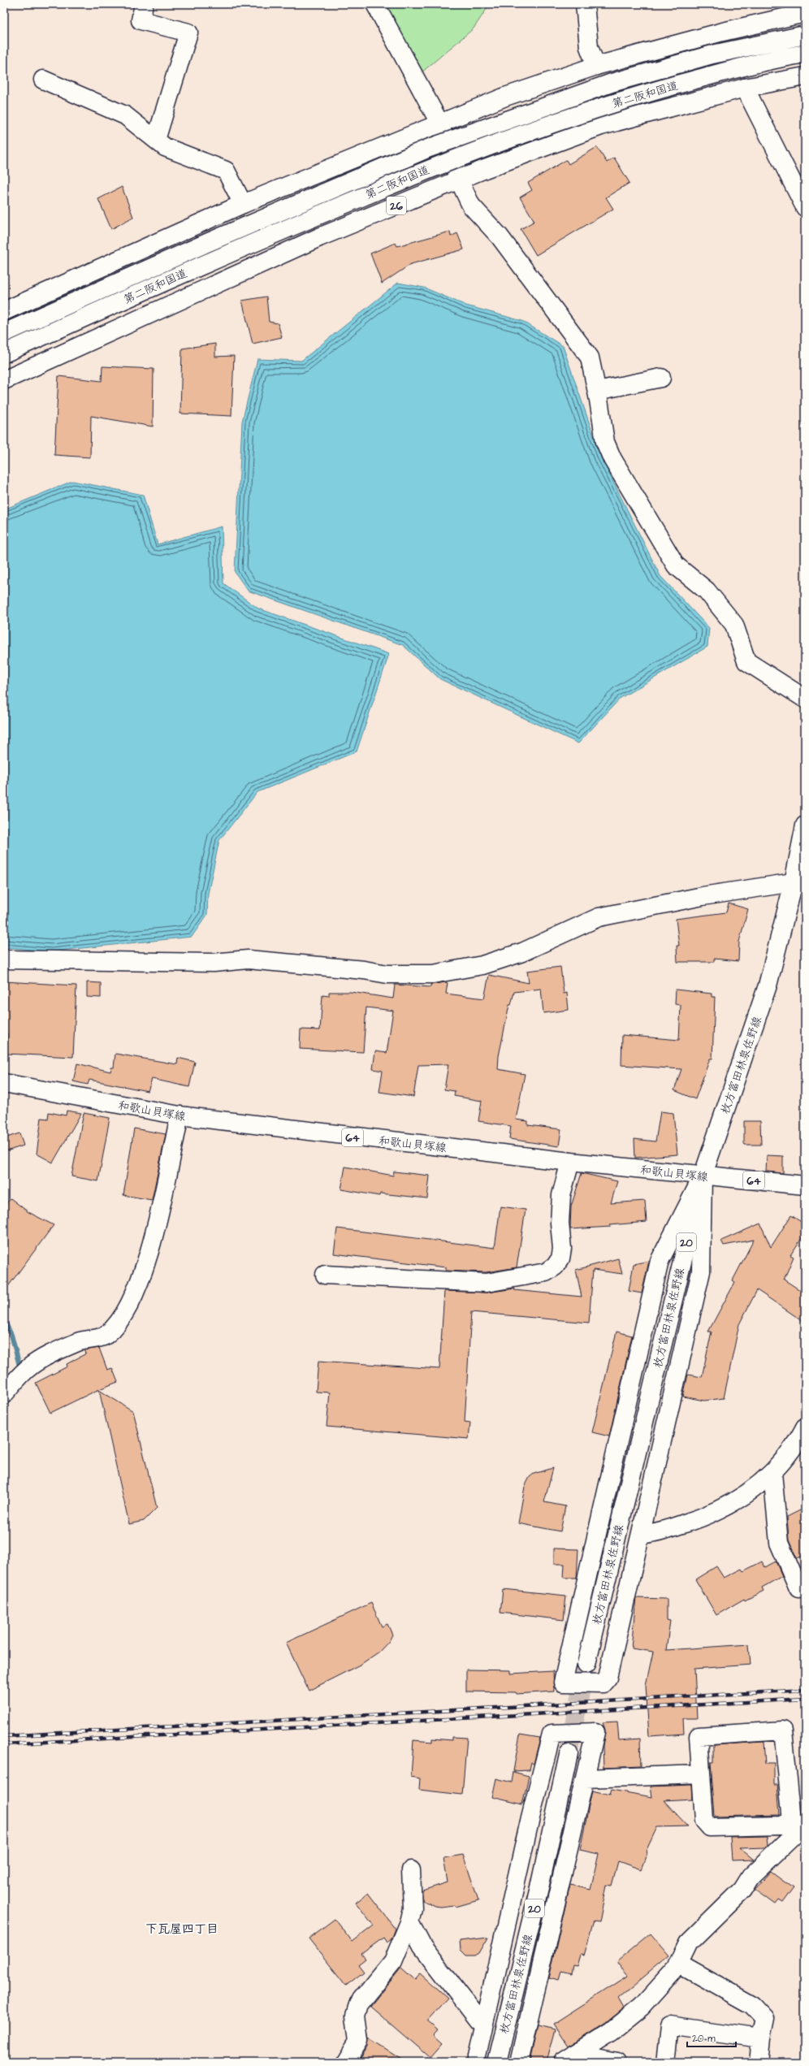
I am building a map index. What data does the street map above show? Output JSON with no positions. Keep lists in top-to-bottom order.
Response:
{
  "streets": {
    "main road": [
      "第二阪和国道",
      "26",
      "枚方富田林泉佐野線",
      "和歌山貝塚線",
      "64",
      "20"
    ]
  },
  "crossings": [
    ["枚方富田林泉佐野線", "和歌山貝塚線"]
  ],
  "districts": ["下瓦屋四丁目"],
  "scale_bar": "20 m"
}
